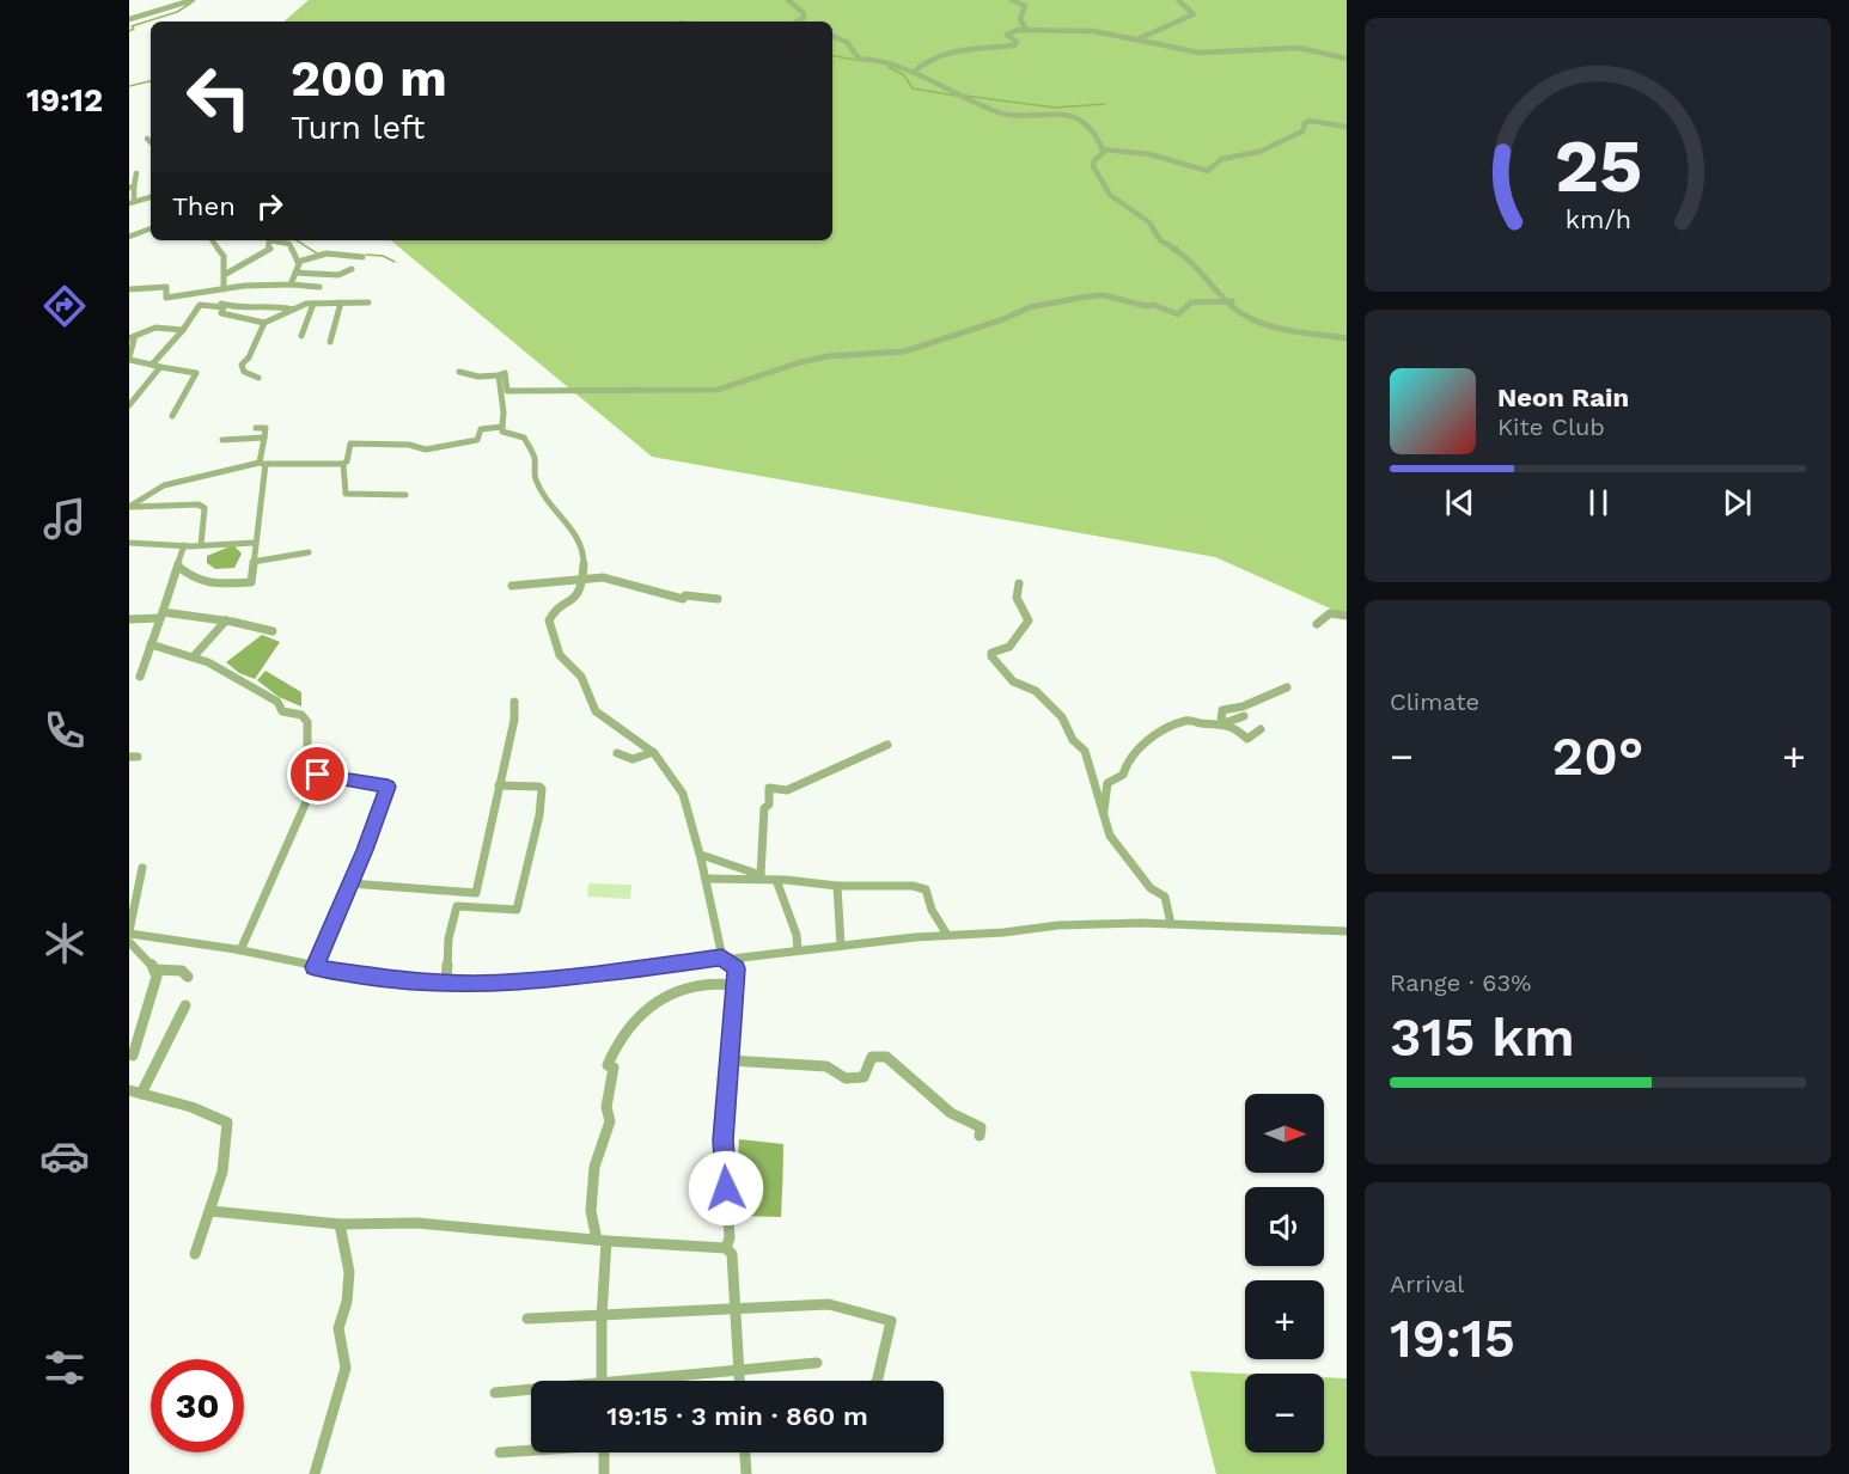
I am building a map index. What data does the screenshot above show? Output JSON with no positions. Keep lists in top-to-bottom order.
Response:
{
  "north": "right",
  "page": {
    "tabs": "19:12",
    "turn": ["200 m", "Turn left"],
    "then": "Then",
    "song": ["Neon Rain", "Kite Club"],
    "tile": [
      "Climate",
      ["Range · 63%", "315 km"],
      ["Arrival", "19:15"]
    ],
    "heat": ["−", "20°", "+"],
    "map_buttons": ["+", "−"],
    "limit": "30",
    "trip": "19:15 · 3 min · 860 m",
    "gauge": ["25", "km/h"]
  }
}
